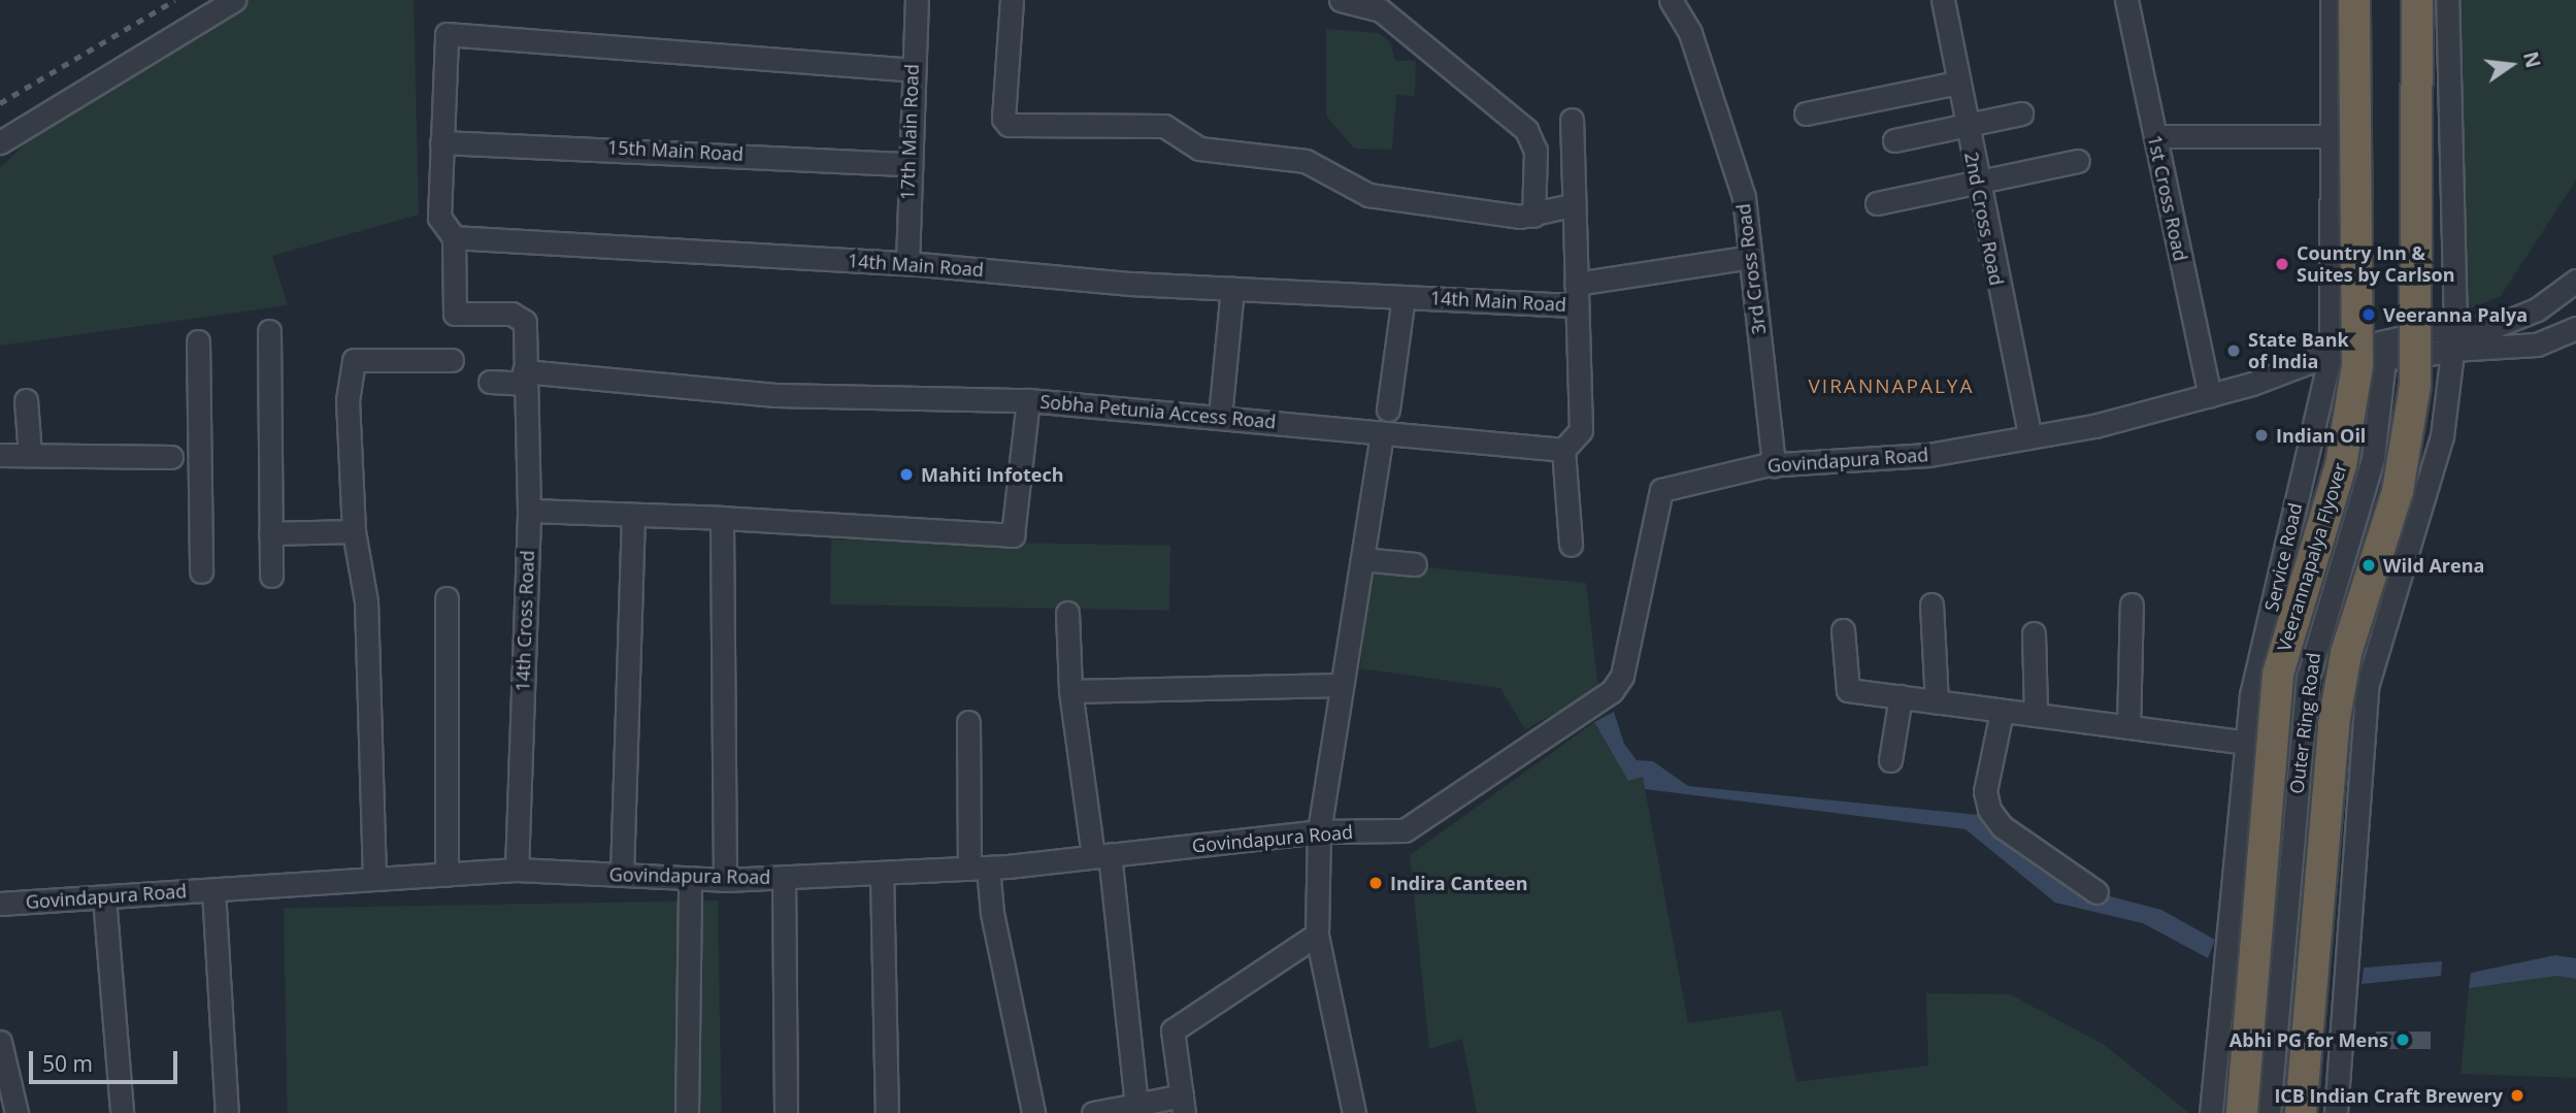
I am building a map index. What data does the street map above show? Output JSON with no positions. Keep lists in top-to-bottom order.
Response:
{
  "streets": {
    "highway": ["Veerannapalya Flyover"],
    "street": [
      "17th Main Road",
      "15th Main Road",
      "1st Cross Road",
      "2nd Cross Road",
      "14th Main Road",
      "3rd Cross Road",
      "Sobha Petunia Access Road",
      "Govindapura Road",
      "Service Road",
      "14th Cross Road",
      "Outer Ring Road"
    ]
  },
  "crossings": [
    ["17th Main Road", "15th Main Road"],
    ["17th Main Road", "14th Main Road"],
    ["1st Cross Road", "Govindapura Road"],
    ["2nd Cross Road", "Govindapura Road"],
    ["14th Main Road", "3rd Cross Road"],
    ["3rd Cross Road", "Govindapura Road"],
    ["Govindapura Road", "Service Road"],
    ["Govindapura Road", "14th Cross Road"]
  ],
  "districts": ["VIRANNAPALYA"],
  "places": [
    "Country Inn & Suites by Carlson",
    "Veeranna Palya",
    "State Bank of India",
    "Indian Oil",
    "Mahiti Infotech",
    "Wild Arena",
    "Indira Canteen",
    "Abhi PG for Mens",
    "ICB Indian Craft Brewery"
  ],
  "scale_bar": "50 m",
  "north": "right"
}
